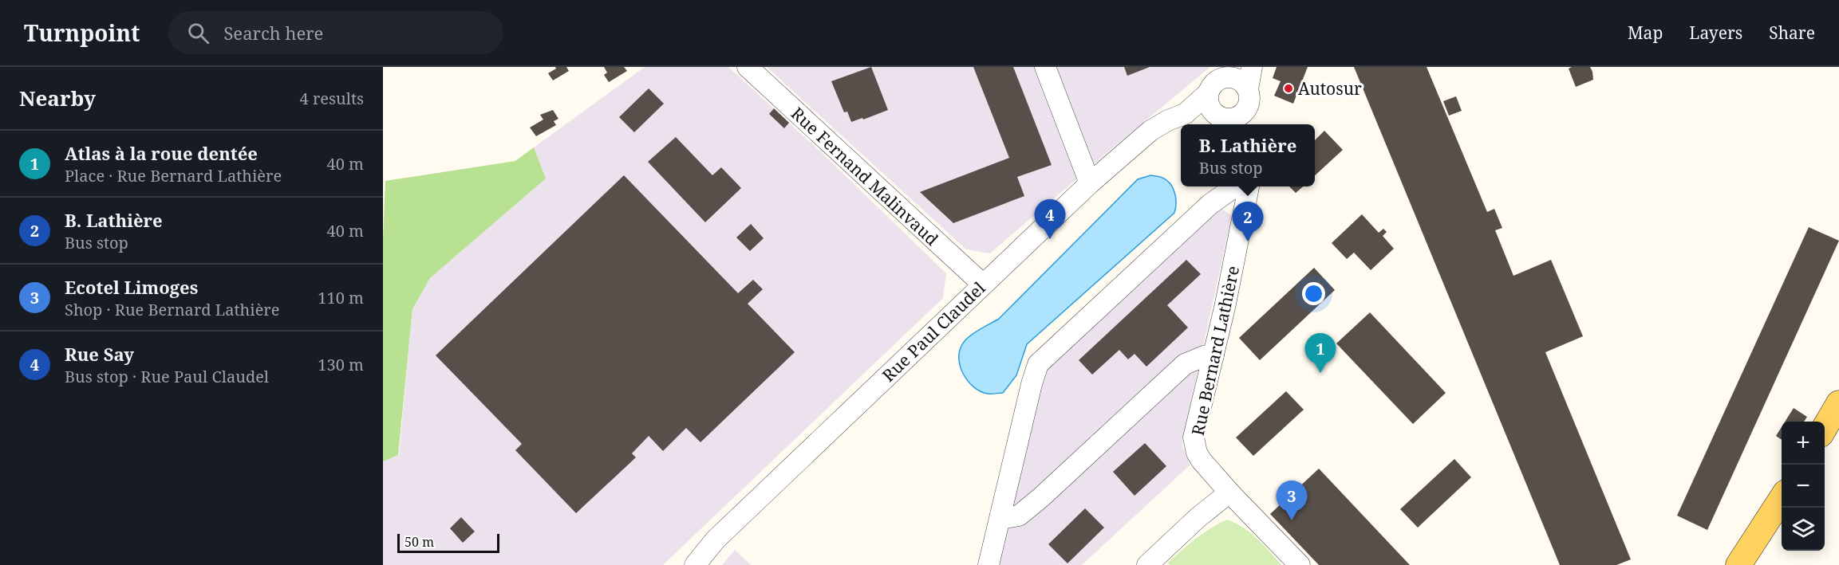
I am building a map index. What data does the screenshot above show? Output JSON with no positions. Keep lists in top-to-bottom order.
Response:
{
  "streets": {
    "street": ["Rue Fernand Malinvaud", "Rue Paul Claudel", "Rue Bernard Lathière"]
  },
  "crossings": [
    ["Rue Fernand Malinvaud", "Rue Paul Claudel"]
  ],
  "places": ["Autosur"],
  "scale_bar": "50 m",
  "page": {
    "header": "Turnpoint",
    "search": "Search here",
    "nav": ["Map", "Layers", "Share"],
    "heading": ["Nearby", "4 results"],
    "popup": ["B. Lathière", "Bus stop"],
    "list": [
      {
        "mark": "1",
        "name": "Atlas à la roue dentée",
        "note": "Place · Rue Bernard Lathière",
        "value": "40 m"
      },
      {
        "mark": "2",
        "name": "B. Lathière",
        "note": "Bus stop",
        "value": "40 m"
      },
      {
        "mark": "3",
        "name": "Ecotel Limoges",
        "note": "Shop · Rue Bernard Lathière",
        "value": "110 m"
      },
      {
        "mark": "4",
        "name": "Rue Say",
        "note": "Bus stop · Rue Paul Claudel",
        "value": "130 m"
      }
    ],
    "pins": [
      "4",
      "2",
      "1",
      "3"
    ],
    "map_buttons": ["+", "−"],
    "scale": "50 m"
  }
}
